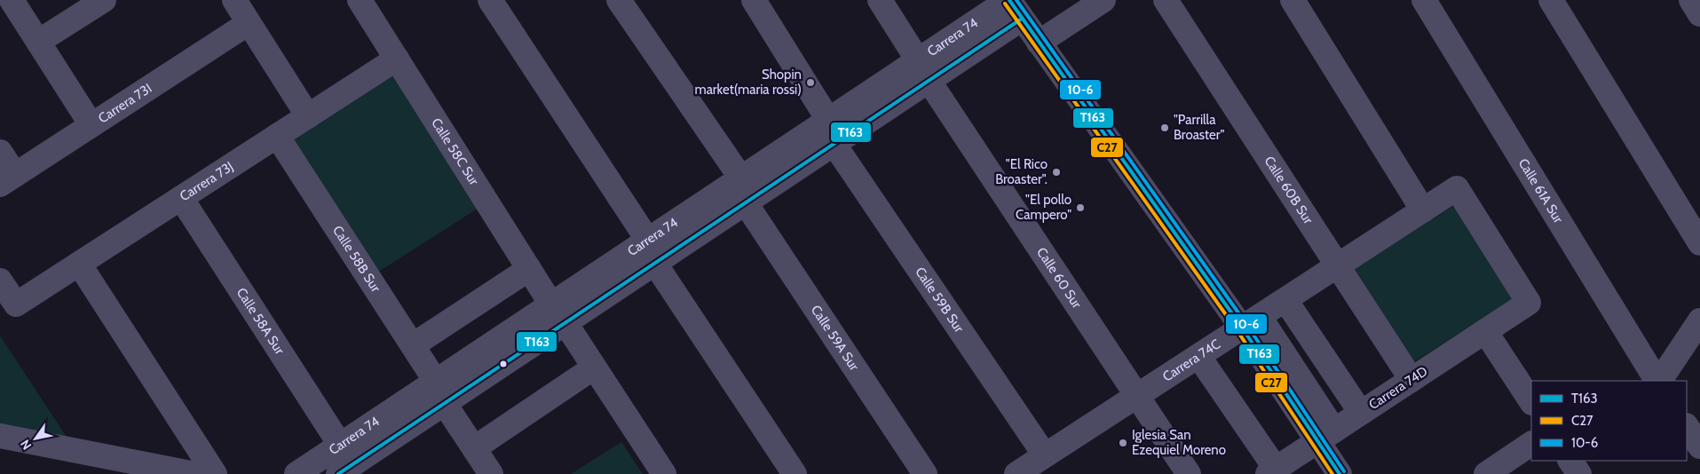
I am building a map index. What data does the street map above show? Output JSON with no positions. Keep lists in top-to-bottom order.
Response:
{
  "streets": {
    "street": [
      "Carrera 74",
      "Carrera 73I",
      "Calle 58C Sur",
      "Carrera 73J",
      "Calle 60B Sur",
      "Calle 61A Sur",
      "Calle 58B Sur",
      "Calle 60 Sur",
      "Calle 59B Sur",
      "Calle 58A Sur",
      "Calle 59A Sur",
      "Carrera 74C",
      "Carrera 74D"
    ]
  },
  "crossings": [
    ["Carrera 74", "Calle 58C Sur"],
    ["Carrera 74", "Calle 58B Sur"],
    ["Carrera 74", "Calle 60 Sur"],
    ["Carrera 74", "Calle 59B Sur"],
    ["Carrera 74", "Calle 58A Sur"],
    ["Carrera 74", "Calle 59A Sur"],
    ["Calle 58C Sur", "Carrera 73J"],
    ["Carrera 73J", "Calle 58B Sur"],
    ["Carrera 73J", "Calle 58A Sur"],
    ["Calle 60B Sur", "Carrera 74C"],
    ["Calle 60B Sur", "Carrera 74D"],
    ["Calle 60 Sur", "Carrera 74C"],
    ["Calle 59B Sur", "Carrera 74C"],
    ["Carrera 74C", "Carrera 74D"]
  ],
  "places": [
    "Shopin market(maria rossi)",
    "\"Parrilla Broaster\"",
    "\"El Rico Broaster\".",
    "\"El pollo Campero\"",
    "Iglesia San Ezequiel Moreno"
  ],
  "lines": ["transit line T163", "transit line 10-6", "transit line C27"],
  "legend": ["T163", "C27", "10-6"],
  "north": "bottom left"
}
